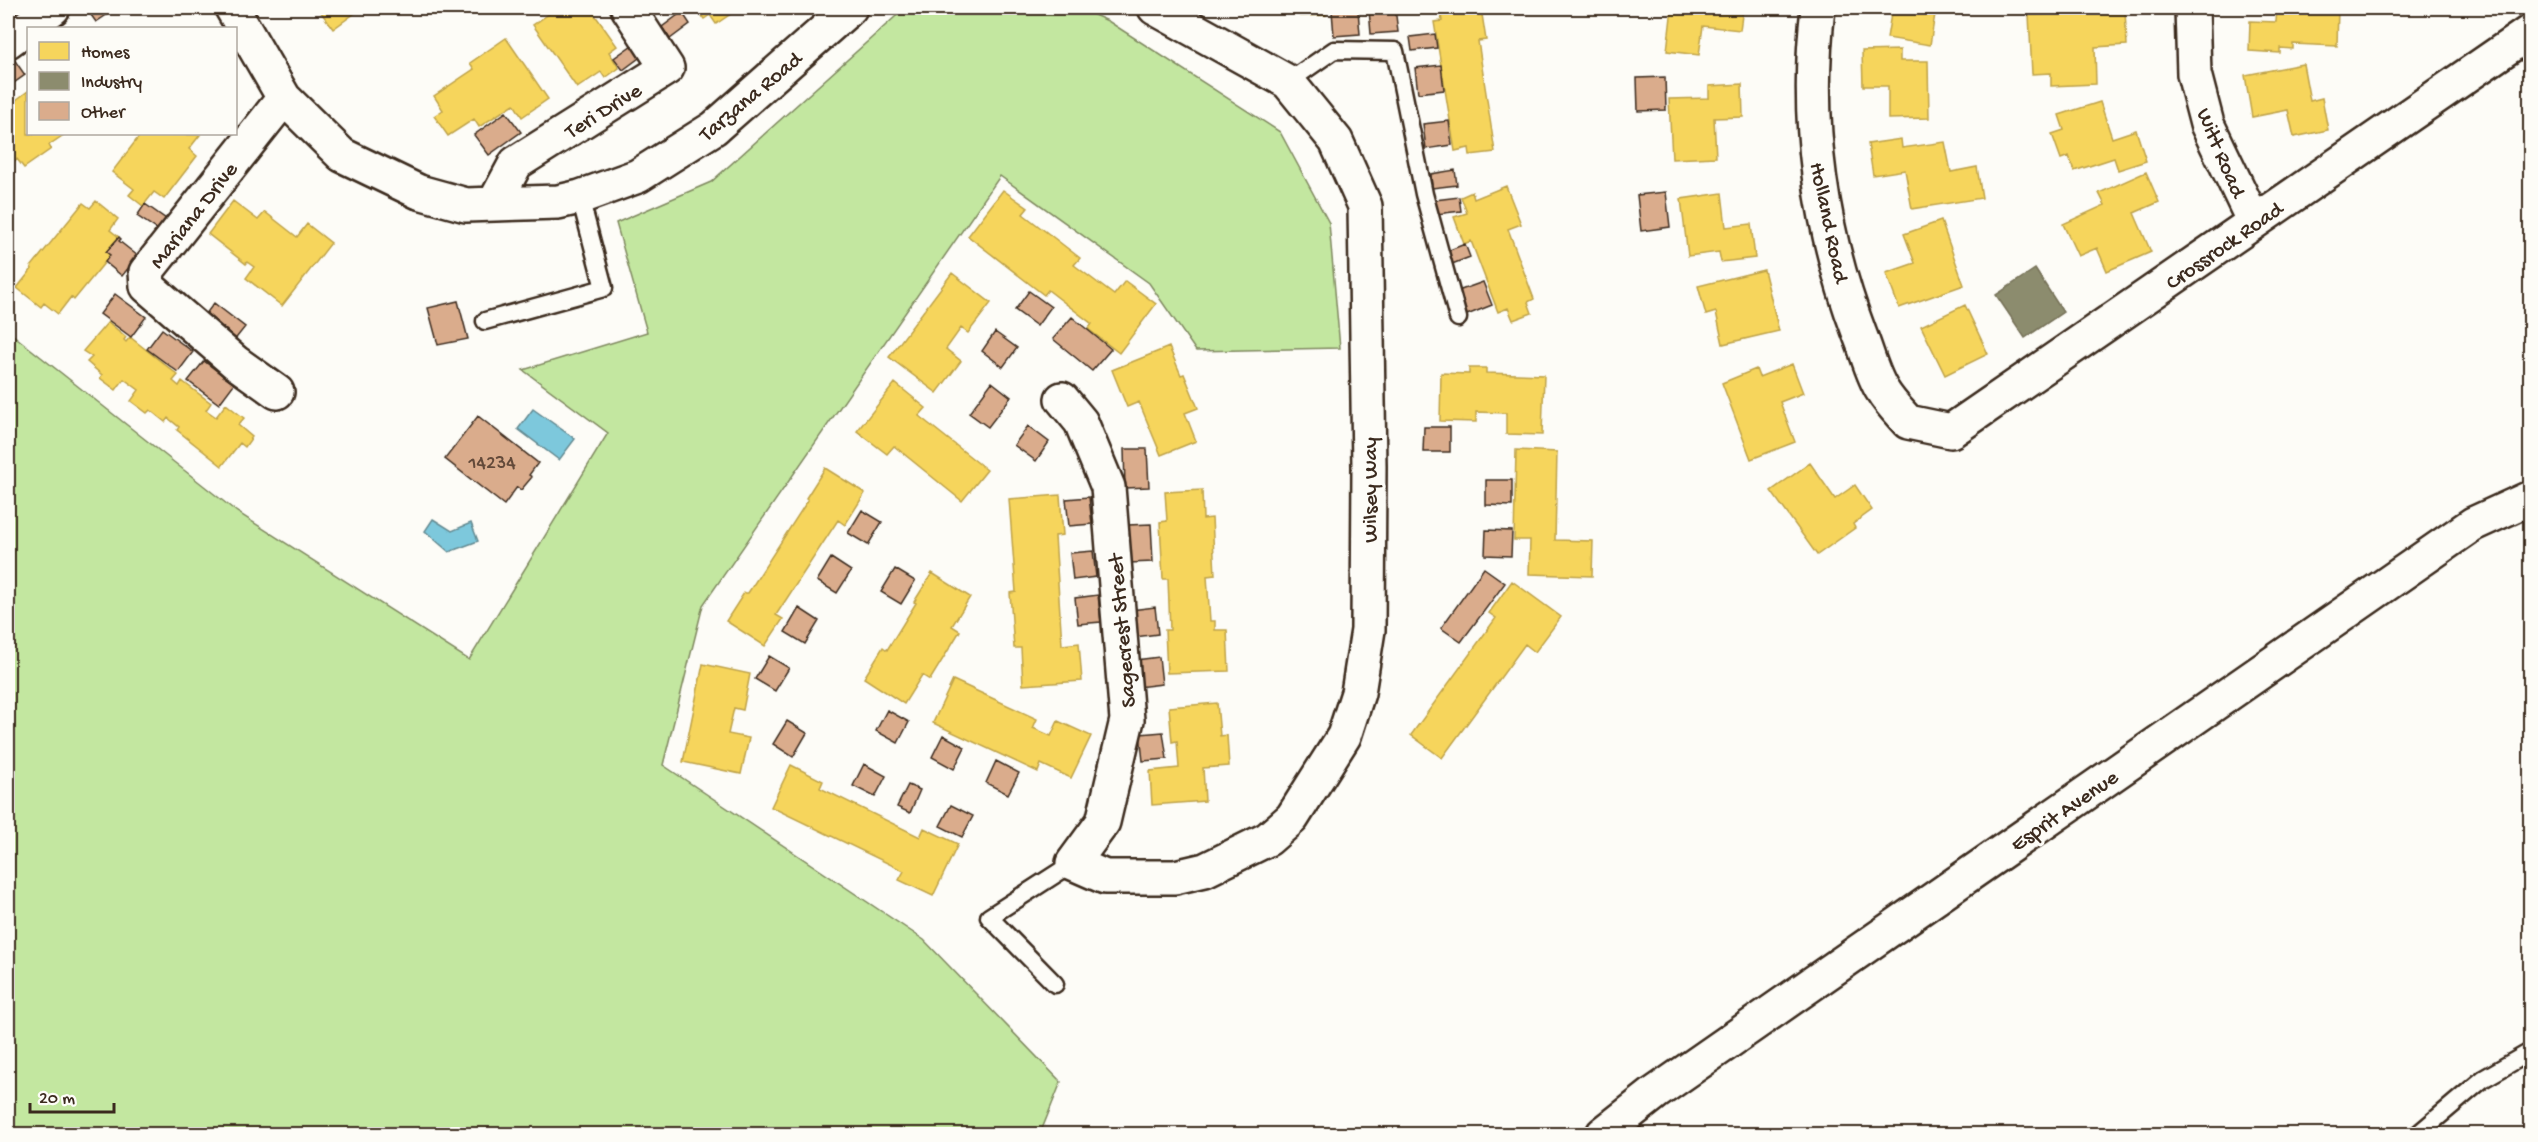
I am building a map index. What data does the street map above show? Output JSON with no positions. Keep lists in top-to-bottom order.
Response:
{
  "streets": {
    "street": [
      "Tarzana Road",
      "Teri Drive",
      "Witt Road",
      "Mariana Drive",
      "Holland Road",
      "Crossrock Road",
      "Wilsey Way",
      "Sagecrest Street",
      "Esprit Avenue"
    ]
  },
  "crossings": [
    ["Tarzana Road", "Teri Drive"],
    ["Tarzana Road", "Mariana Drive"],
    ["Witt Road", "Crossrock Road"],
    ["Holland Road", "Crossrock Road"],
    ["Wilsey Way", "Sagecrest Street"]
  ],
  "house_numbers": ["14234"],
  "legend": ["Homes", "Industry", "Other"],
  "scale_bar": "20 m"
}
